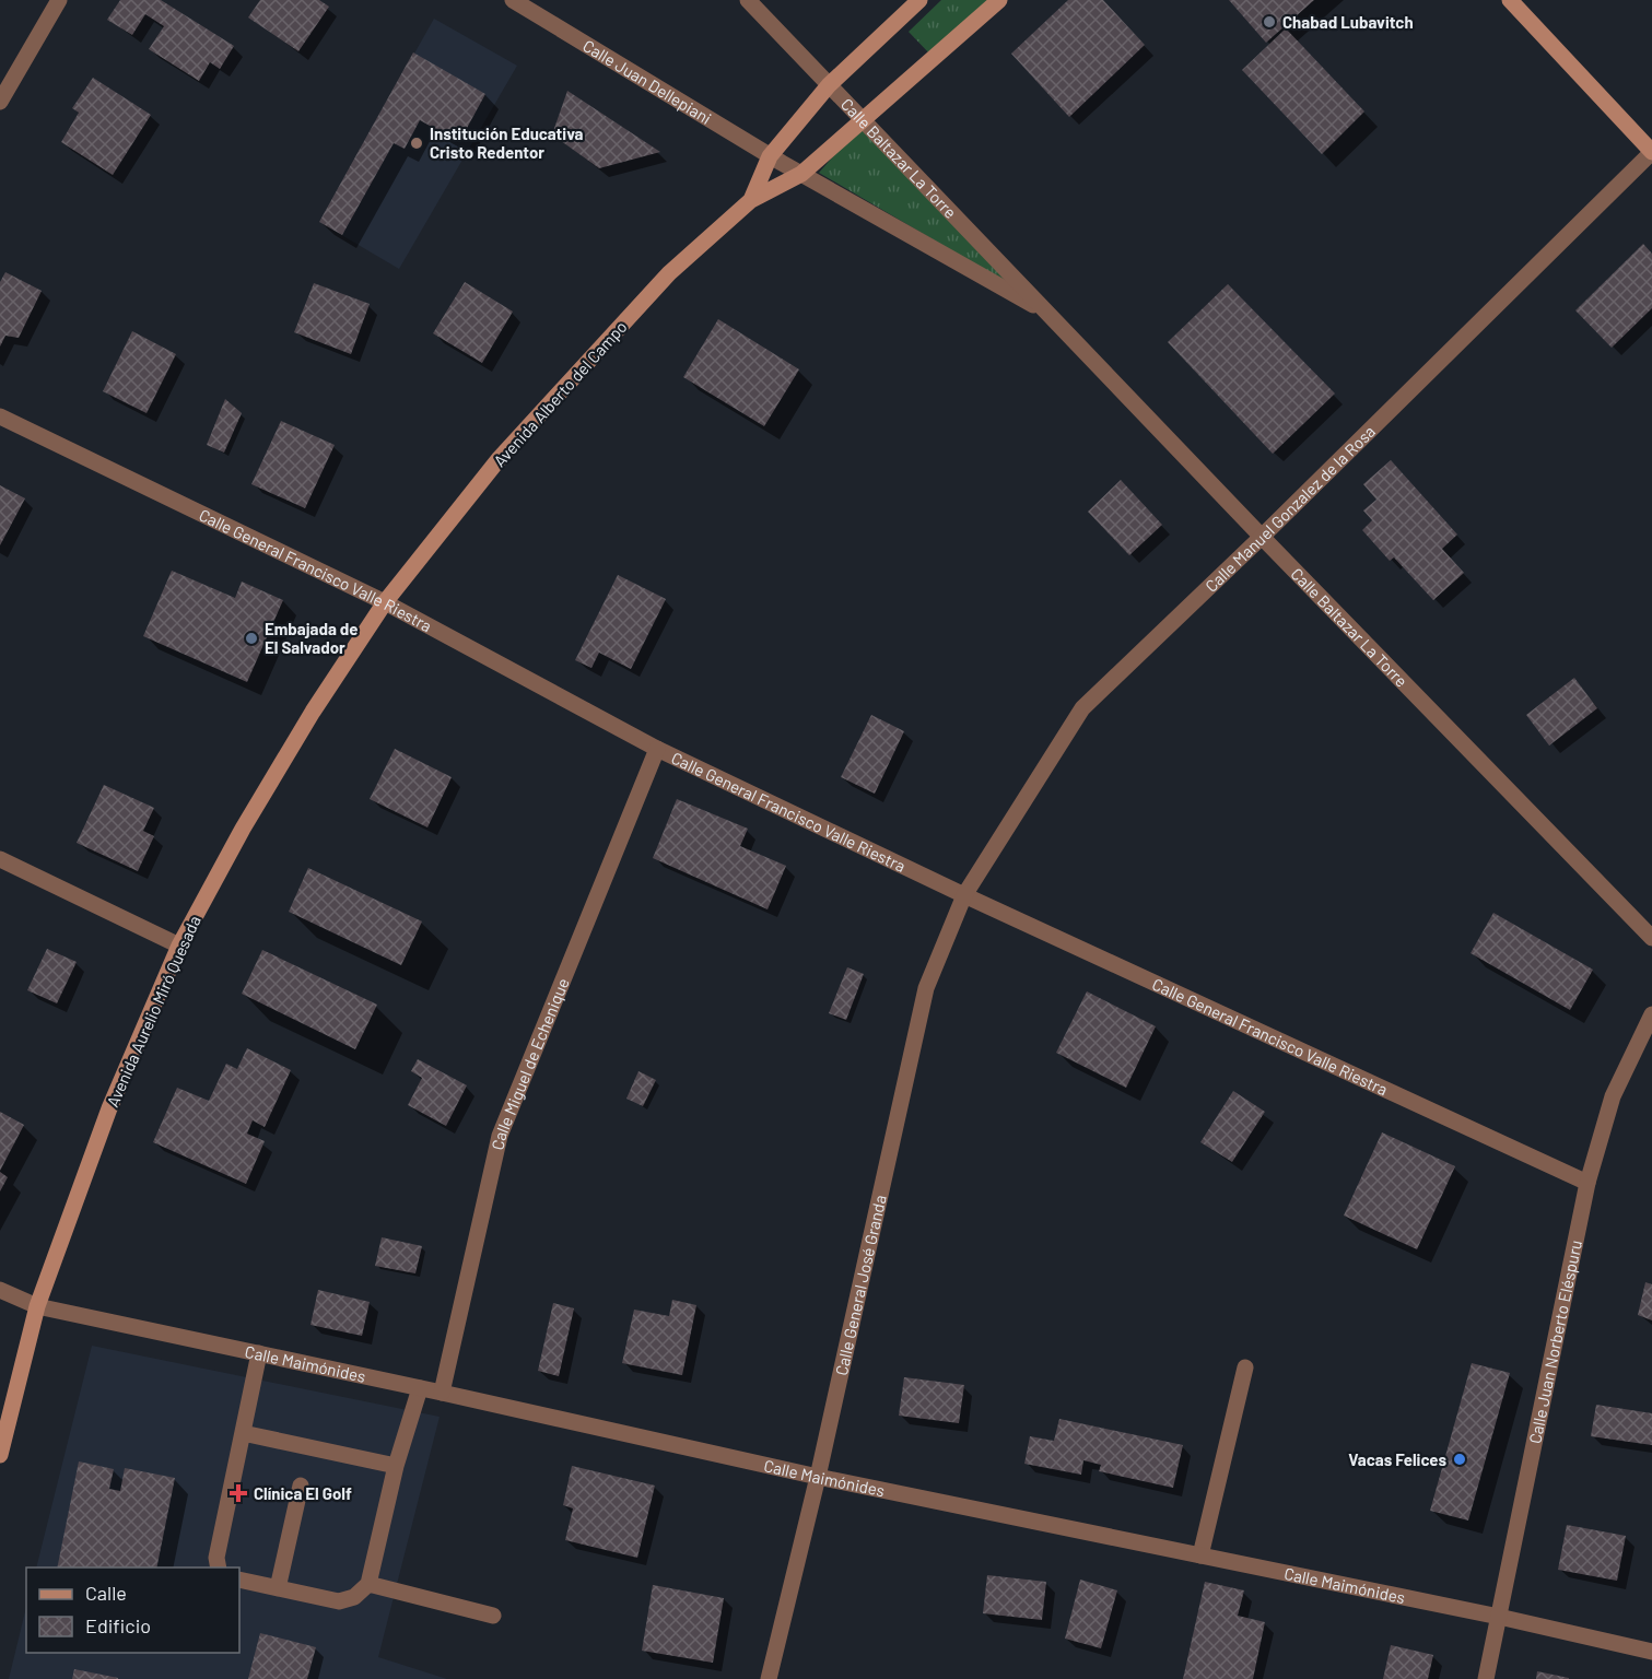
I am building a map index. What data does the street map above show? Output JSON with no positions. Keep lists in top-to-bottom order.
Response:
{
  "streets": {
    "main road": ["Avenida Alberto del Campo", "Avenida Aurelio Miró Quesada"],
    "street": [
      "Calle Juan Dellepiani",
      "Calle Baltazar La Torre",
      "Calle Manuel Gonzalez de la Rosa",
      "Calle General Francisco Valle Riestra",
      "Calle Miguel de Echenique",
      "Calle General José Granda",
      "Calle Juan Norberto Eléspuru",
      "Calle Maimónides"
    ]
  },
  "crossings": [
    ["Calle Juan Dellepiani", "Calle Baltazar La Torre"],
    ["Calle Juan Dellepiani", "Avenida Alberto del Campo"],
    ["Calle Baltazar La Torre", "Avenida Alberto del Campo"],
    ["Calle Baltazar La Torre", "Calle Manuel Gonzalez de la Rosa"],
    ["Avenida Alberto del Campo", "Calle General Francisco Valle Riestra"],
    ["Avenida Alberto del Campo", "Avenida Aurelio Miró Quesada"],
    ["Calle Manuel Gonzalez de la Rosa", "Calle General Francisco Valle Riestra"],
    ["Calle Manuel Gonzalez de la Rosa", "Calle General José Granda"],
    ["Calle General Francisco Valle Riestra", "Avenida Aurelio Miró Quesada"],
    ["Calle General Francisco Valle Riestra", "Calle Miguel de Echenique"],
    ["Calle General Francisco Valle Riestra", "Calle General José Granda"],
    ["Calle General Francisco Valle Riestra", "Calle Juan Norberto Eléspuru"],
    ["Avenida Aurelio Miró Quesada", "Calle Maimónides"],
    ["Calle Miguel de Echenique", "Calle Maimónides"],
    ["Calle General José Granda", "Calle Maimónides"],
    ["Calle Juan Norberto Eléspuru", "Calle Maimónides"]
  ],
  "places": {
    "other": [
      "Chabad Lubavitch",
      "Institución Educativa Cristo Redentor",
      "Embajada de El Salvador",
      "Vacas Felices"
    ],
    "health": ["Clínica El Golf"]
  },
  "legend": ["Calle", "Edificio"]
}
